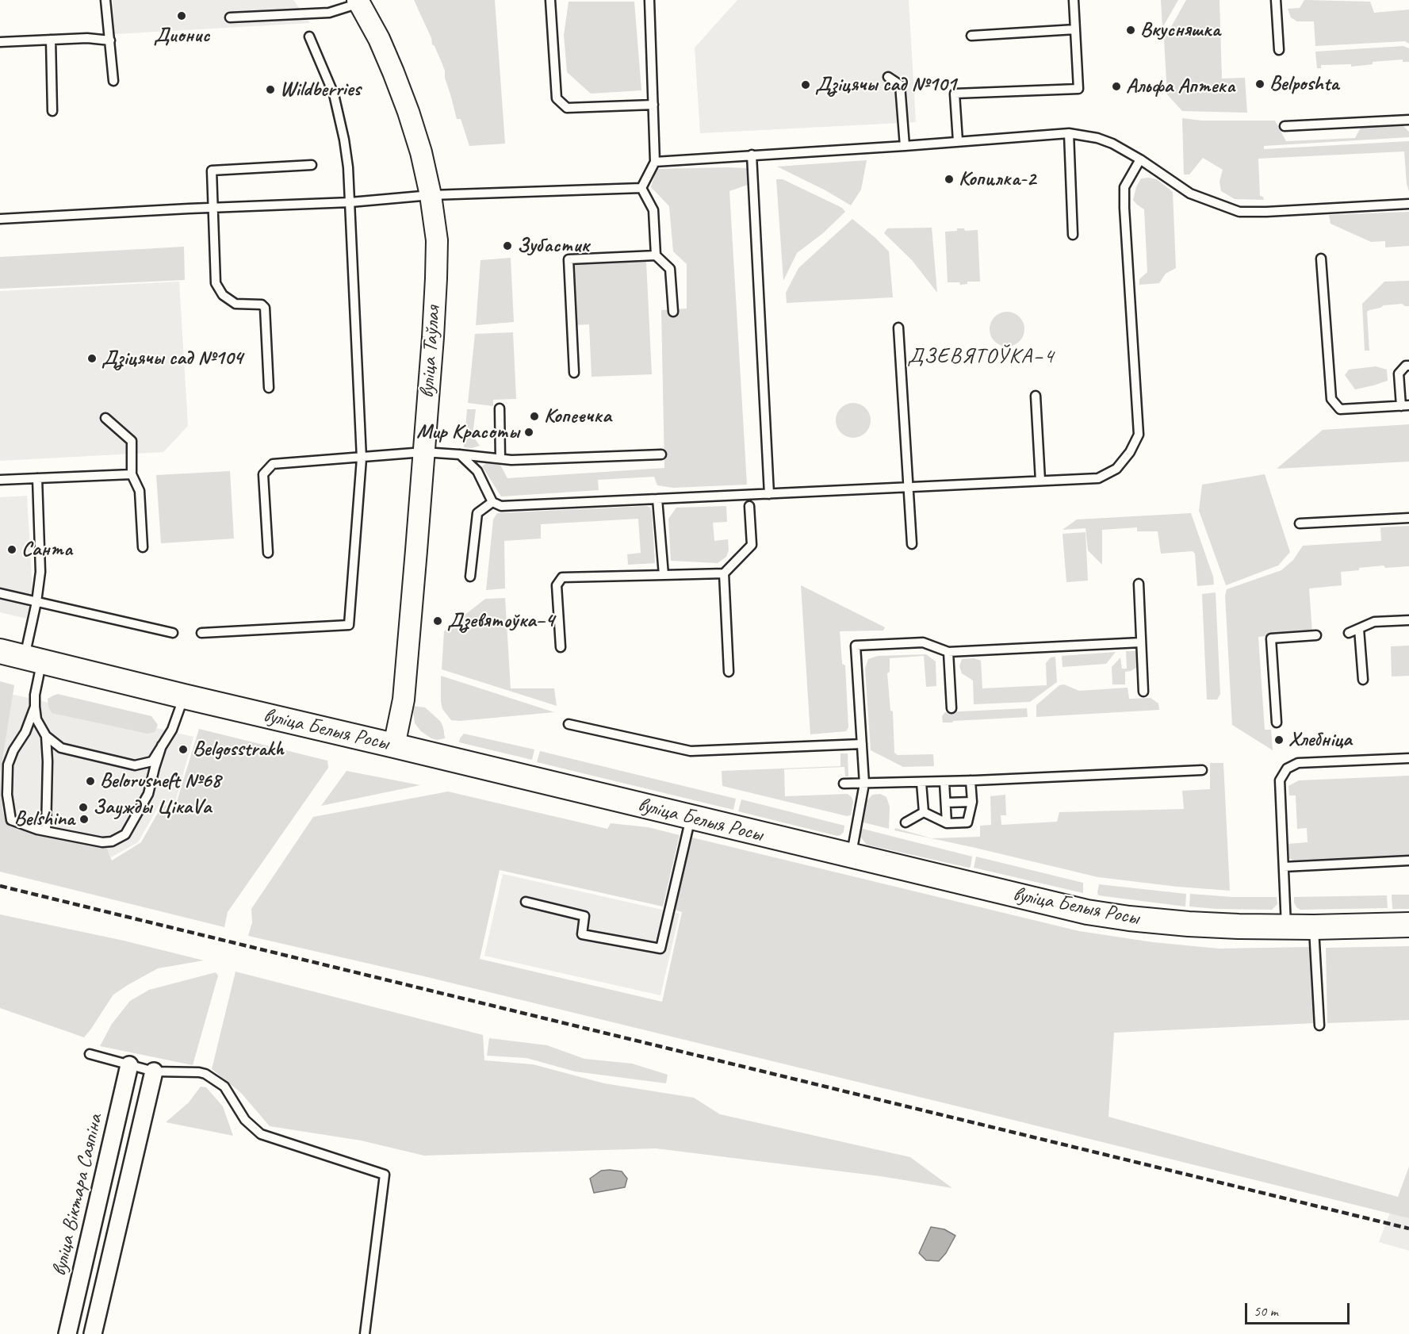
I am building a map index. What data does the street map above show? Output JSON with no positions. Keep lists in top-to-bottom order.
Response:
{
  "streets": {
    "main road": ["вуліца Белыя Росы"],
    "street": ["вуліца Таўлая", "вуліца Віктара Саяпіна"]
  },
  "crossings": [
    ["вуліца Таўлая", "вуліца Белыя Росы"]
  ],
  "districts": ["ДЗЕВЯТОЎКА–4"],
  "places": [
    "Дионис",
    "Вкусняшка",
    "Belposhta",
    "Дзіцячы сад №101",
    "Альфа Аптека",
    "Wildberries",
    "Копилка-2",
    "Зубастик",
    "Дзіцячы сад №104",
    "Копеечка",
    "Мир Красоты",
    "Санта",
    "Дзевятоўка–4",
    "Хлебніца",
    "Belgosstrakh",
    "Belorusneft №68",
    "Заужды ЦікаVа",
    "Belshina"
  ],
  "scale_bar": "50 m"
}
